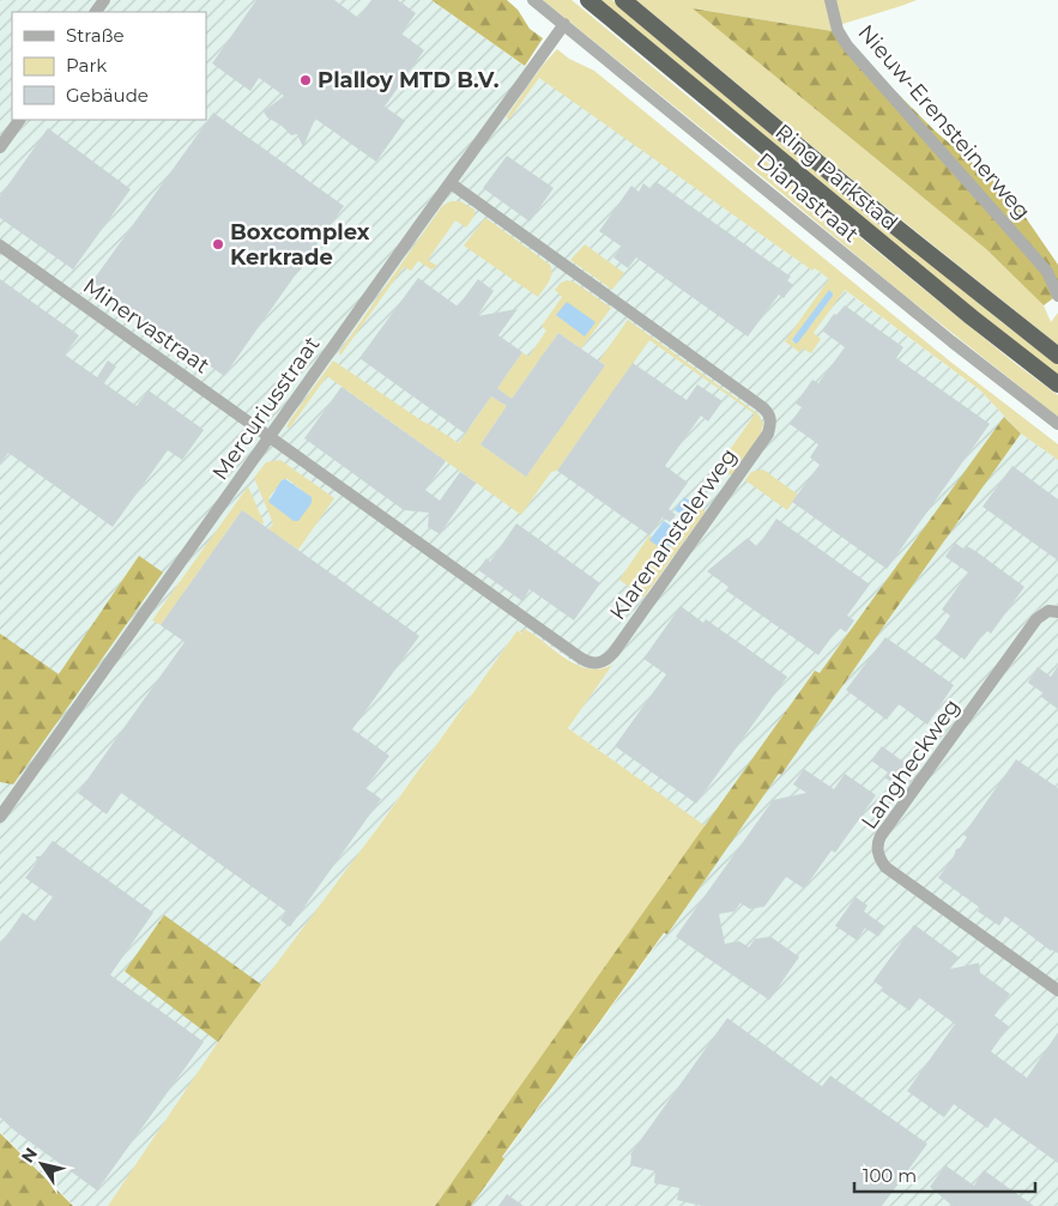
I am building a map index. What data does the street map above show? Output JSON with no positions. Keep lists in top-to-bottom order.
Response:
{
  "streets": {
    "highway": ["Ring Parkstad"],
    "street": [
      "Nieuw-Erensteinerweg",
      "Dianastraat",
      "Minervastraat",
      "Mercuriusstraat",
      "Klarenanstelerweg",
      "Langheckweg"
    ]
  },
  "crossings": [
    ["Dianastraat", "Mercuriusstraat"],
    ["Minervastraat", "Mercuriusstraat"],
    ["Minervastraat", "Klarenanstelerweg"],
    ["Mercuriusstraat", "Klarenanstelerweg"]
  ],
  "places": ["Plalloy MTD B.V.", "Boxcomplex Kerkrade"],
  "legend": ["Straße", "Park", "Gebäude"],
  "scale_bar": "100 m",
  "north": "top left"
}
